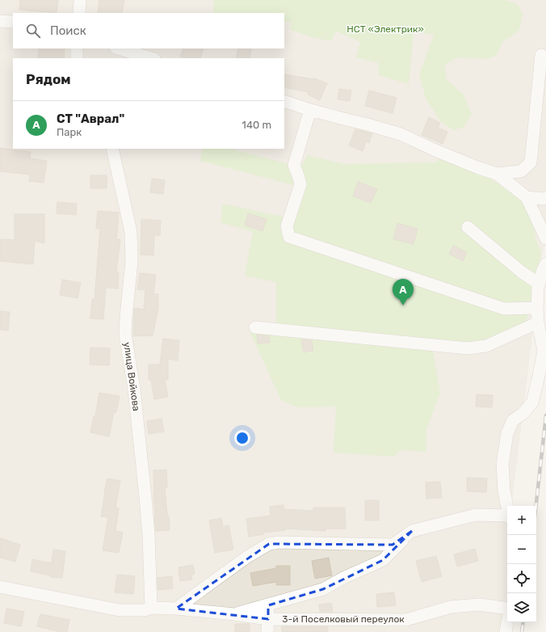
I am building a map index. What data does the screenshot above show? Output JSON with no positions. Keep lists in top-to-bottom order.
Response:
{
  "streets": {
    "street": ["улица Войкова", "3-й Поселковый переулок"]
  },
  "crossings": [
    ["улица Войкова", "3-й Поселковый переулок"]
  ],
  "parks": ["НСТ «Электрик»"],
  "page": {
    "search": "Поиск",
    "heading": "Рядом",
    "list": [
      {
        "mark": "A",
        "name": "СТ \"Аврал\"",
        "note": "Парк",
        "value": "140 m"
      }
    ],
    "pins": "A",
    "map_buttons": ["+", "−"]
  }
}
